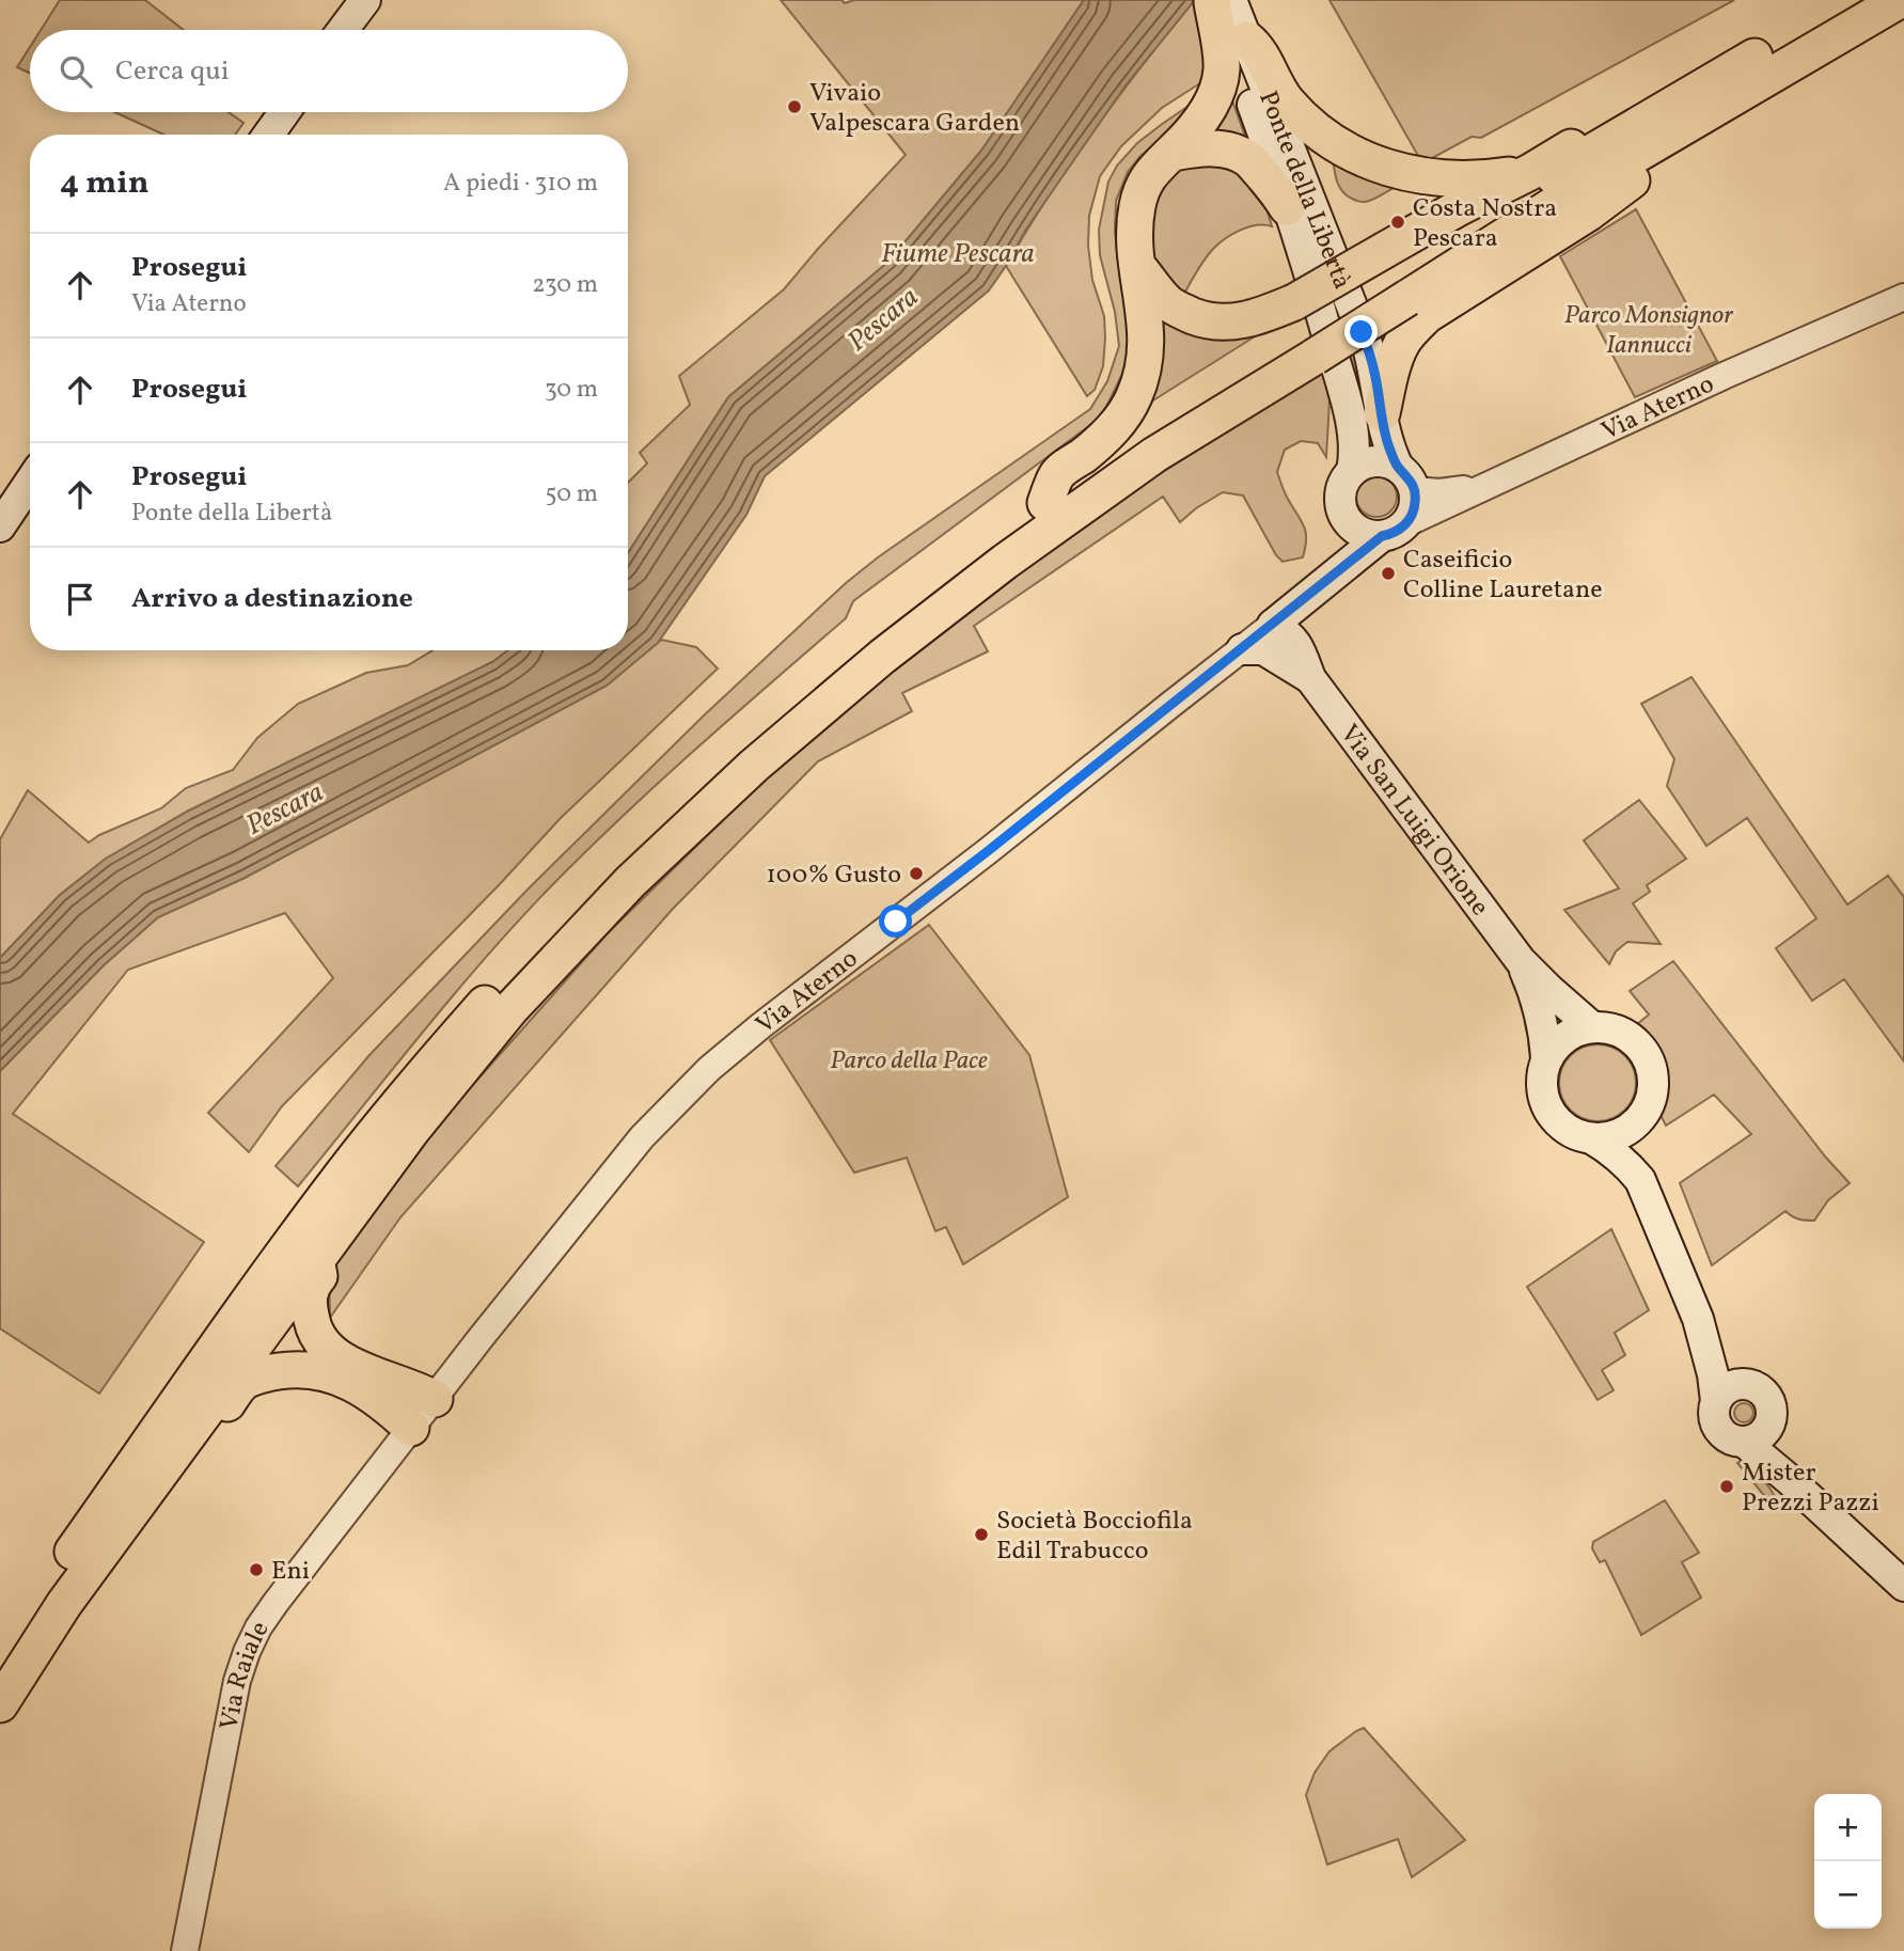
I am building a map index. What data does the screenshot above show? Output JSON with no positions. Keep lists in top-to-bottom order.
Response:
{
  "streets": {
    "main road": ["Ponte della Libertà", "Via Aterno", "Via San Luigi Orione"],
    "street": ["Via Raiale"]
  },
  "crossings": [
    ["Ponte della Libertà", "Via Aterno"],
    ["Via Aterno", "Via San Luigi Orione"],
    ["Via Aterno", "Via Raiale"]
  ],
  "water": ["Fiume Pescara", "Pescara"],
  "parks": ["Parco Monsignor Iannucci", "Parco della Pace"],
  "places": [
    "Vivaio Valpescara Garden",
    "Costa Nostra Pescara",
    "Caseificio Colline Lauretane",
    "100% Gusto",
    "Mister Prezzi Pazzi",
    "Società Bocciofila Edil Trabucco",
    "Eni"
  ],
  "page": {
    "search": "Cerca qui",
    "heading": ["4 min", "A piedi · 310 m"],
    "list": [
      ["Prosegui", "Via Aterno", "230 m"],
      ["Prosegui", "30 m"],
      ["Prosegui", "Ponte della Libertà", "50 m"],
      "Arrivo a destinazione"
    ],
    "map_buttons": ["+", "−"]
  }
}
